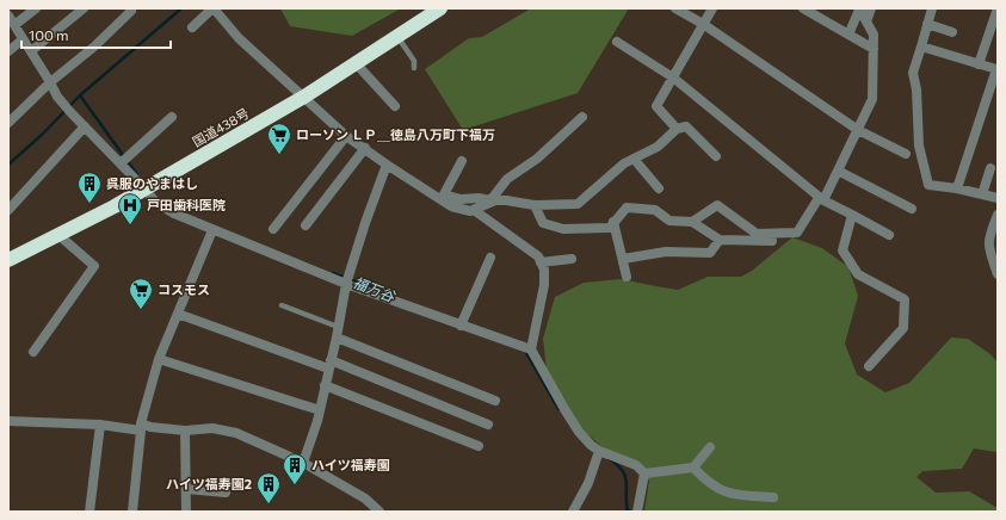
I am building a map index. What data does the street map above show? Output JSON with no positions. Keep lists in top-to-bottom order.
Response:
{
  "streets": {
    "highway": ["国道438号"]
  },
  "water": ["福万谷"],
  "places": {
    "supermarket": ["ローソン ＬＰ＿徳島八万町下福万", "コスモス"],
    "building": ["呉服のやまはし", "ハイツ福寿園", "ハイツ福寿園2"],
    "hospital": ["戸田歯科医院"]
  },
  "scale_bar": "100 m"
}
